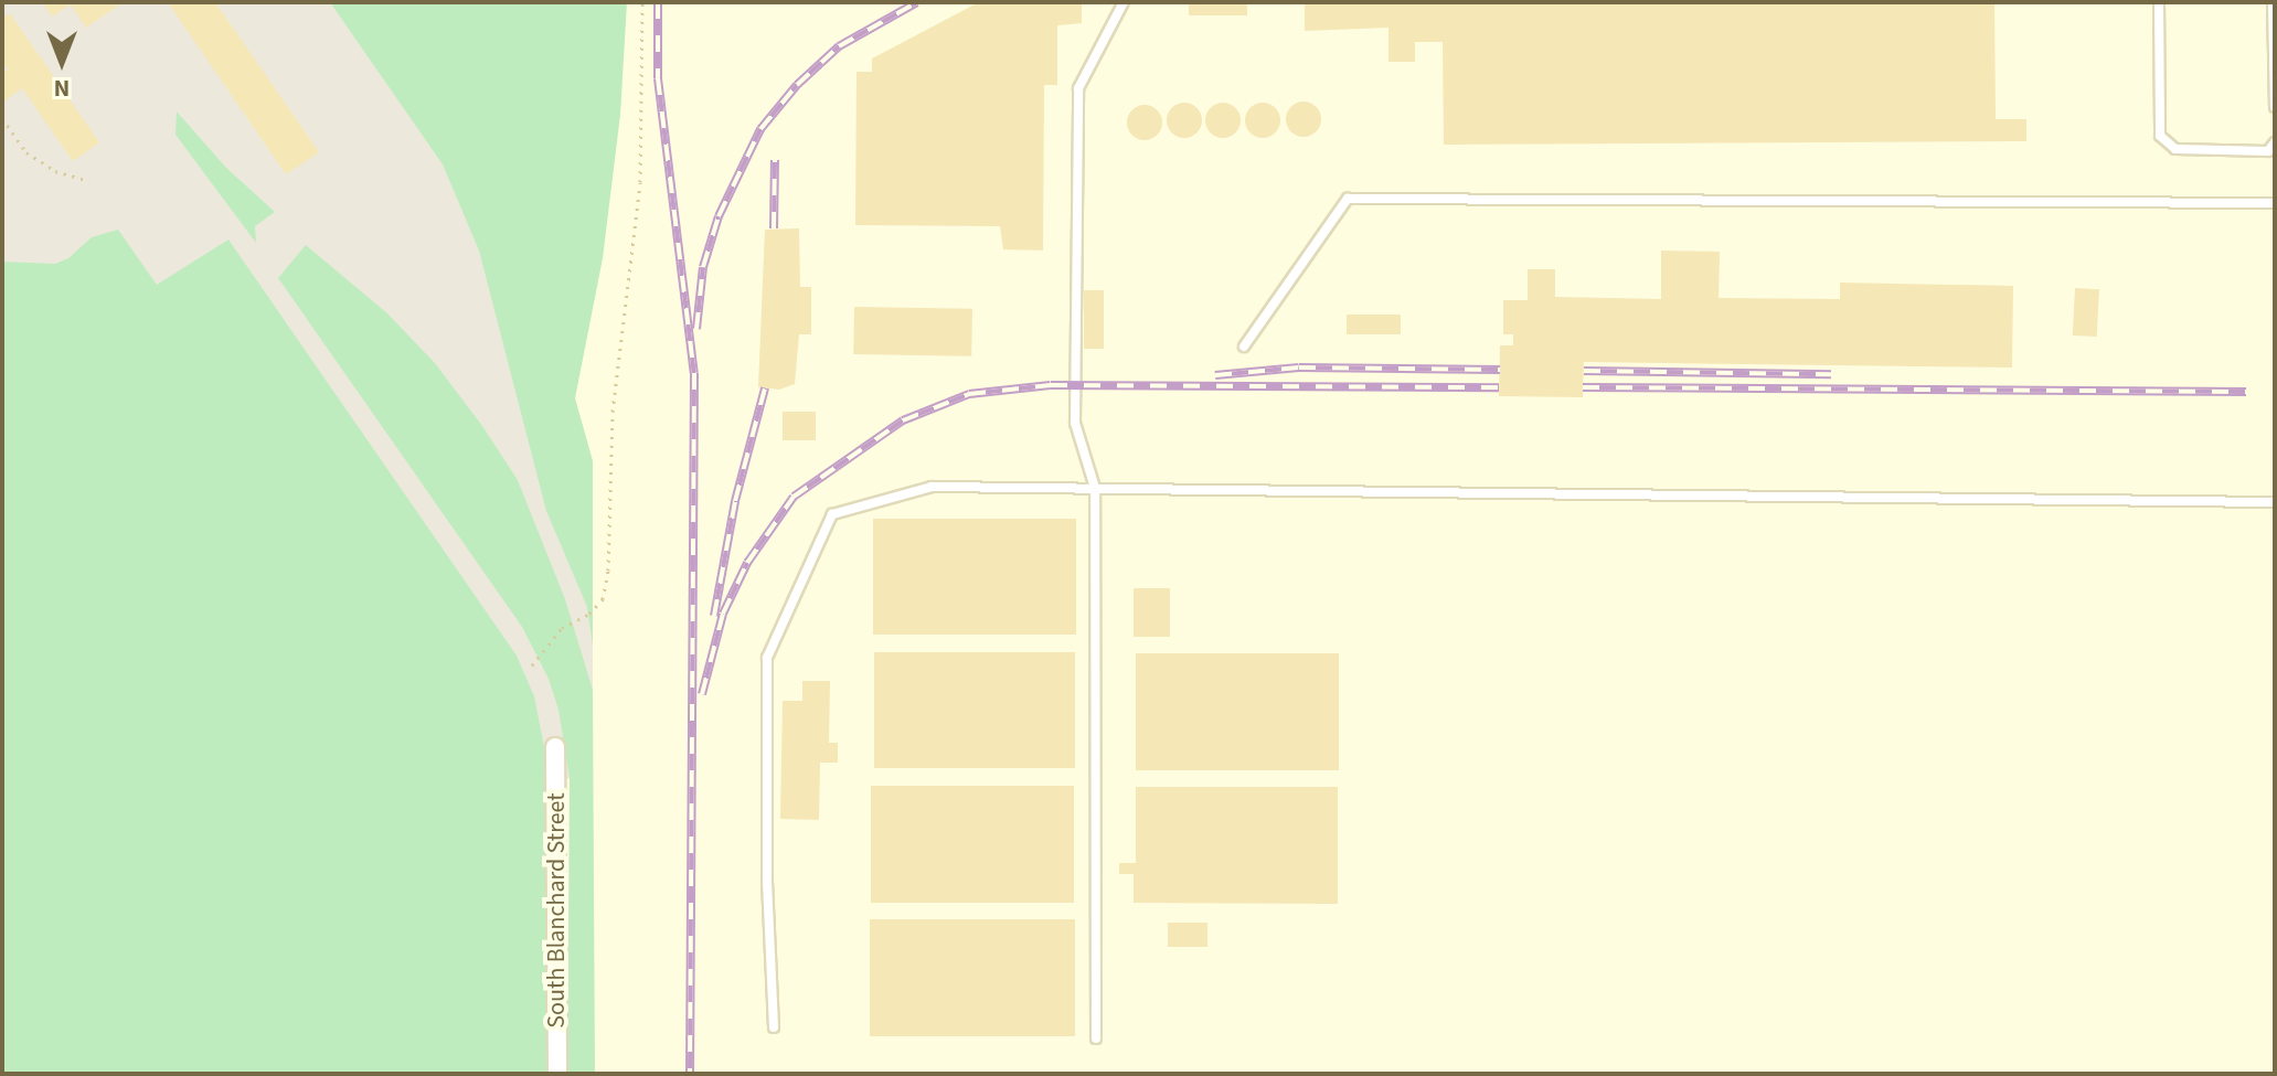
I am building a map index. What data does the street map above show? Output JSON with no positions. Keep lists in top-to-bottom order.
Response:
{
  "streets": {
    "street": ["South Blanchard Street"]
  },
  "north": "bottom"
}
